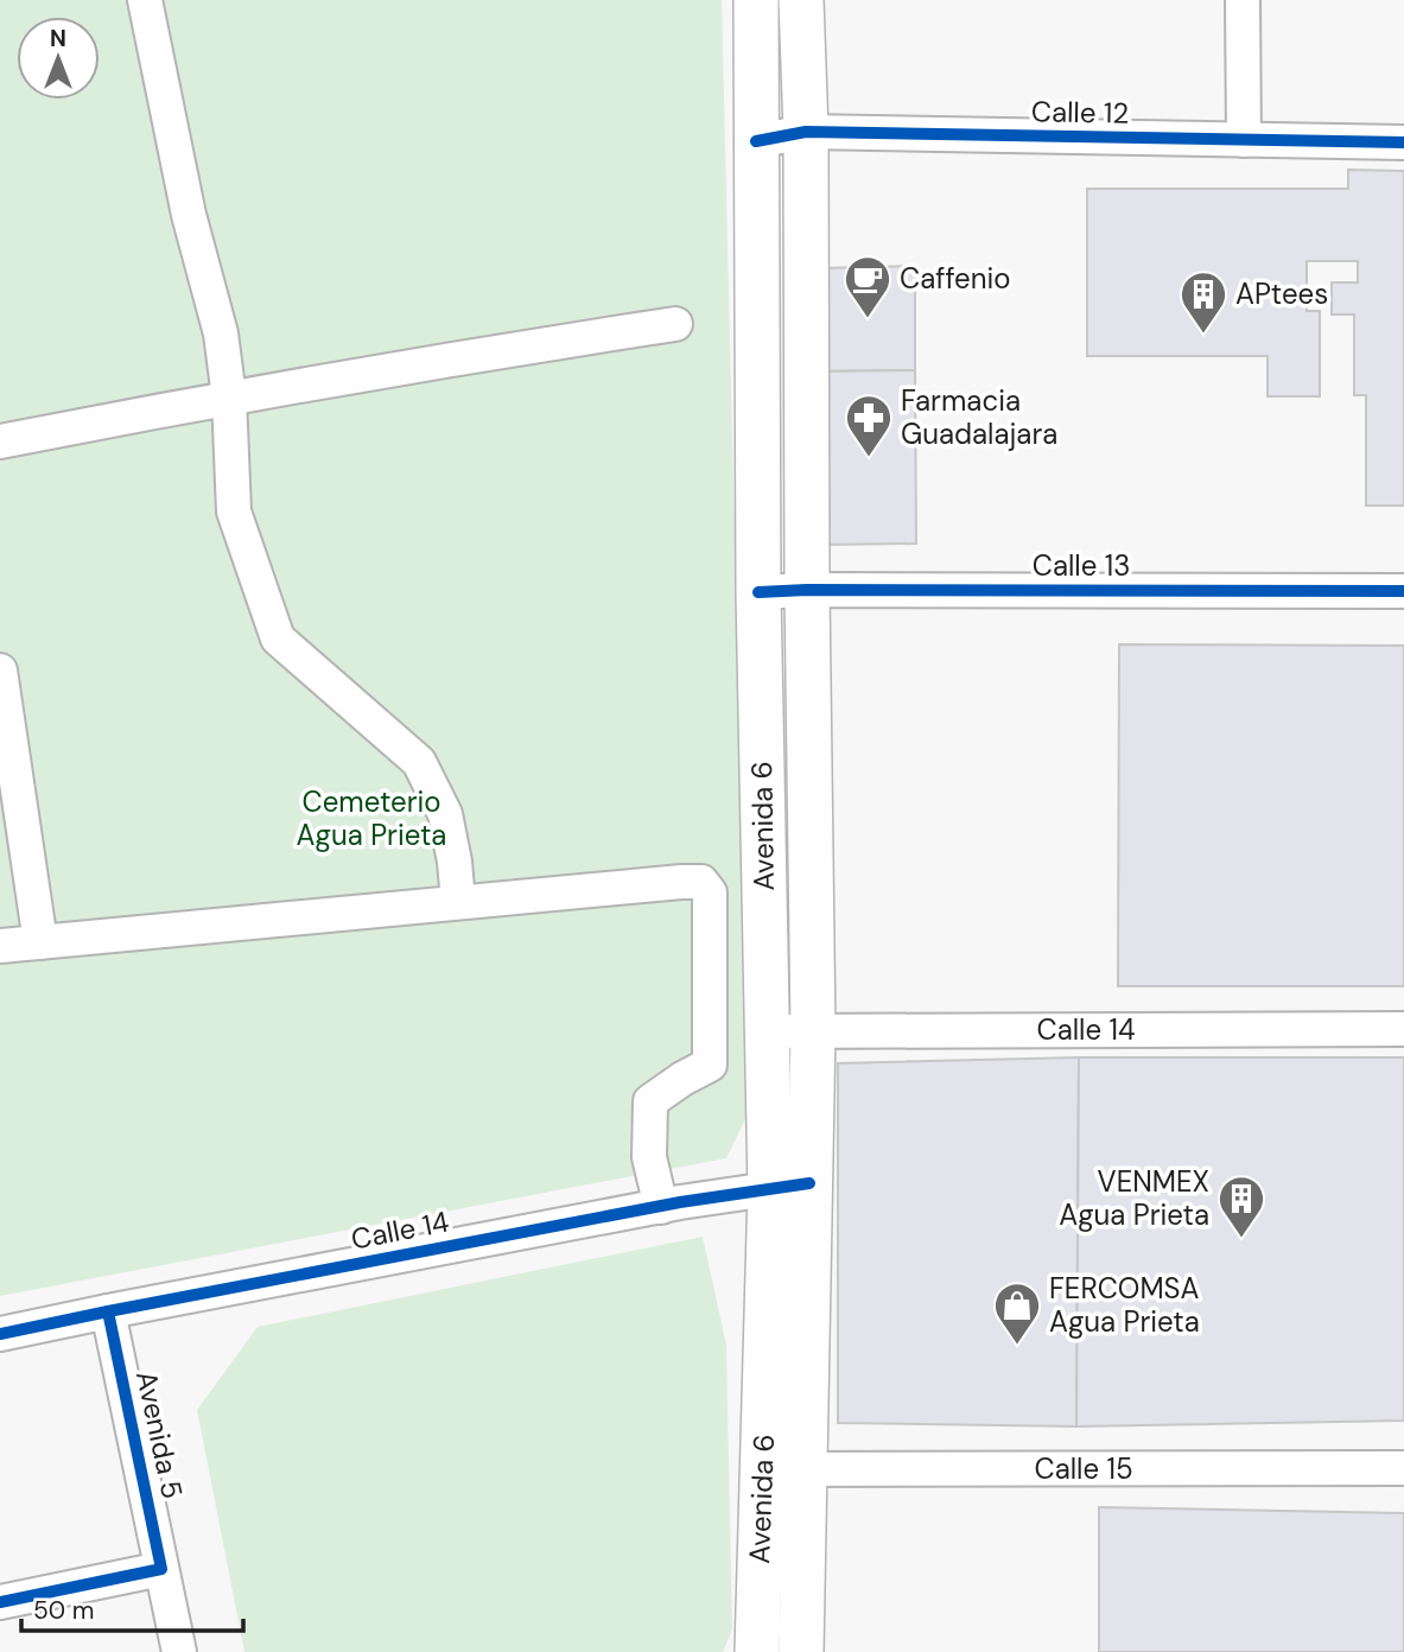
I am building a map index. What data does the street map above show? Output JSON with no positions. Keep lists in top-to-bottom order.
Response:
{
  "streets": {
    "main road": ["Avenida 6"],
    "street": [
      "Calle 12",
      "Calle 13",
      "Calle 14",
      "Avenida 5",
      "Calle 15"
    ]
  },
  "crossings": [
    ["Calle 12", "Avenida 6"],
    ["Calle 13", "Avenida 6"],
    ["Avenida 6", "Calle 14"],
    ["Avenida 6", "Calle 15"],
    ["Calle 14", "Avenida 5"]
  ],
  "parks": ["Cemeterio Agua Prieta"],
  "places": {
    "cafe": ["Caffenio"],
    "building": ["APtees", "VENMEX Agua Prieta"],
    "pharmacy": ["Farmacia Guadalajara"],
    "shop": ["FERCOMSA Agua Prieta"]
  },
  "scale_bar": "50 m",
  "north": "top"
}
